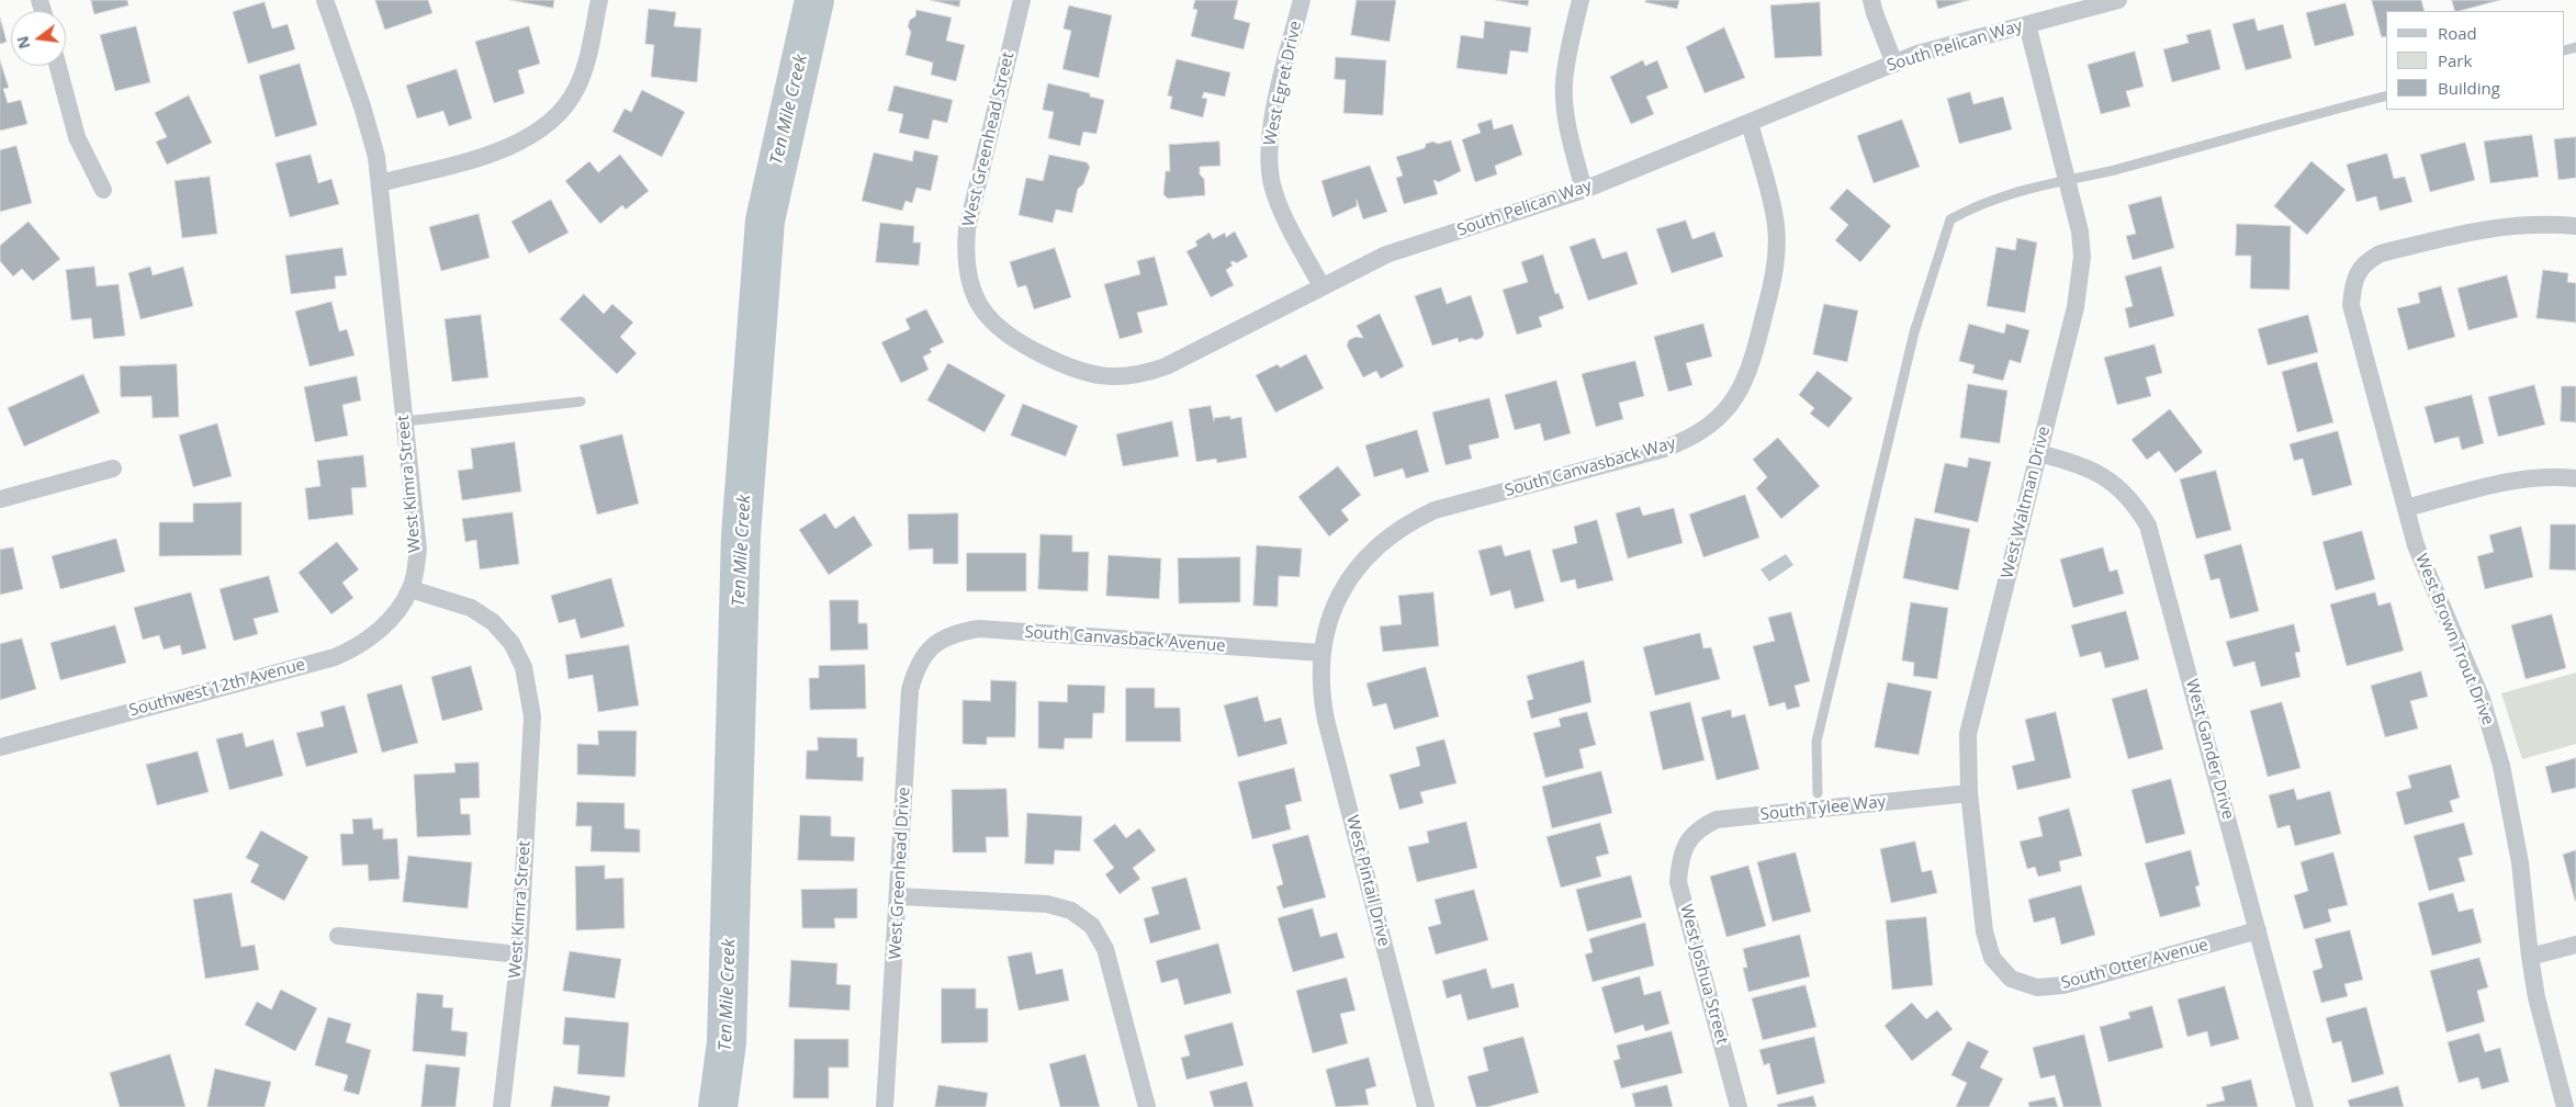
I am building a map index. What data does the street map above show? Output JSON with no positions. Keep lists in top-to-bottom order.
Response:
{
  "streets": {
    "street": [
      "South Pelican Way",
      "West Egret Drive",
      "West Greenhead Street",
      "South Canvasback Way",
      "West Kimra Street",
      "West Waltman Drive",
      "South Canvasback Avenue",
      "West Brown Trout Drive",
      "Southwest 12th Avenue",
      "West Gander Drive",
      "South Tylee Way",
      "West Greenhead Drive",
      "West Pintail Drive",
      "South Otter Avenue",
      "West Joshua Street"
    ]
  },
  "crossings": [
    ["South Pelican Way", "West Egret Drive"],
    ["South Pelican Way", "West Greenhead Street"],
    ["South Pelican Way", "South Canvasback Way"],
    ["South Pelican Way", "West Waltman Drive"],
    ["South Canvasback Way", "South Canvasback Avenue"],
    ["South Canvasback Way", "West Pintail Drive"],
    ["West Kimra Street", "Southwest 12th Avenue"],
    ["West Waltman Drive", "West Gander Drive"],
    ["West Waltman Drive", "South Tylee Way"],
    ["West Waltman Drive", "South Otter Avenue"],
    ["South Canvasback Avenue", "West Greenhead Drive"],
    ["South Canvasback Avenue", "West Pintail Drive"],
    ["West Gander Drive", "South Otter Avenue"],
    ["South Tylee Way", "West Joshua Street"]
  ],
  "water": ["Ten Mile Creek"],
  "legend": ["Road", "Park", "Building"],
  "north": "left"
}
